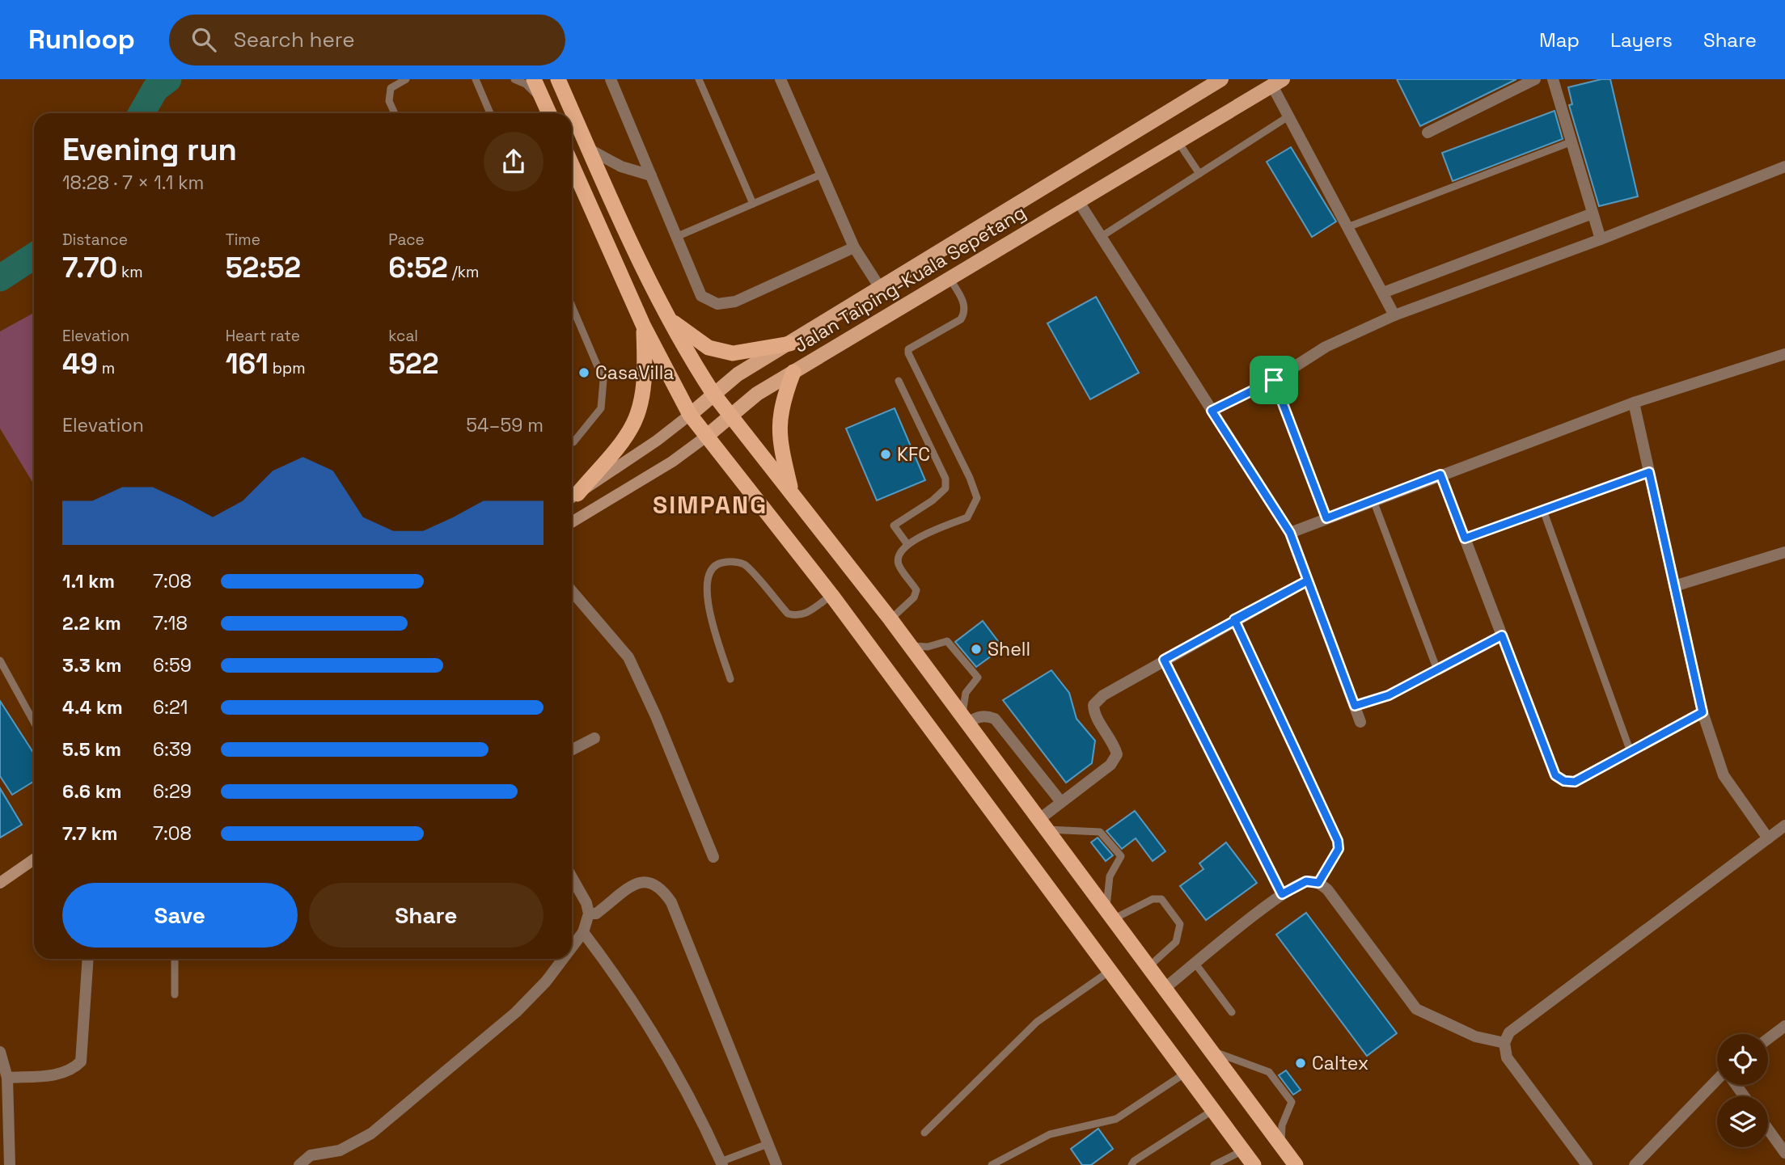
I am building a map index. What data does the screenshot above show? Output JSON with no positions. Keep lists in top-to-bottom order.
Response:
{
  "streets": {
    "main road": ["Jalan Taiping-Kuala Sepetang"]
  },
  "districts": ["SIMPANG"],
  "places": [
    "CasaVilla",
    "KFC",
    "Shell",
    "Caltex"
  ],
  "page": {
    "header": "Runloop",
    "search": "Search here",
    "nav": ["Map", "Layers", "Share"],
    "heading": ["Evening run", "18:28 · 7 × 1.1 km"],
    "stats": [
      ["Distance", "7.70 km"],
      ["Time", "52:52"],
      ["Pace", "6:52 /km"],
      ["Elevation", "49 m"],
      ["Heart rate", "161 bpm"],
      ["kcal", "522"]
    ],
    "chart": ["Elevation", "54–59 m"],
    "list": [
      {
        "name": "1.1 km",
        "note": "7:08"
      },
      {
        "name": "2.2 km",
        "note": "7:18"
      },
      {
        "name": "3.3 km",
        "note": "6:59"
      },
      {
        "name": "4.4 km",
        "note": "6:21"
      },
      {
        "name": "5.5 km",
        "note": "6:39"
      },
      {
        "name": "6.6 km",
        "note": "6:29"
      },
      {
        "name": "7.7 km",
        "note": "7:08"
      }
    ],
    "buttons": ["Save", "Share"]
  }
}
